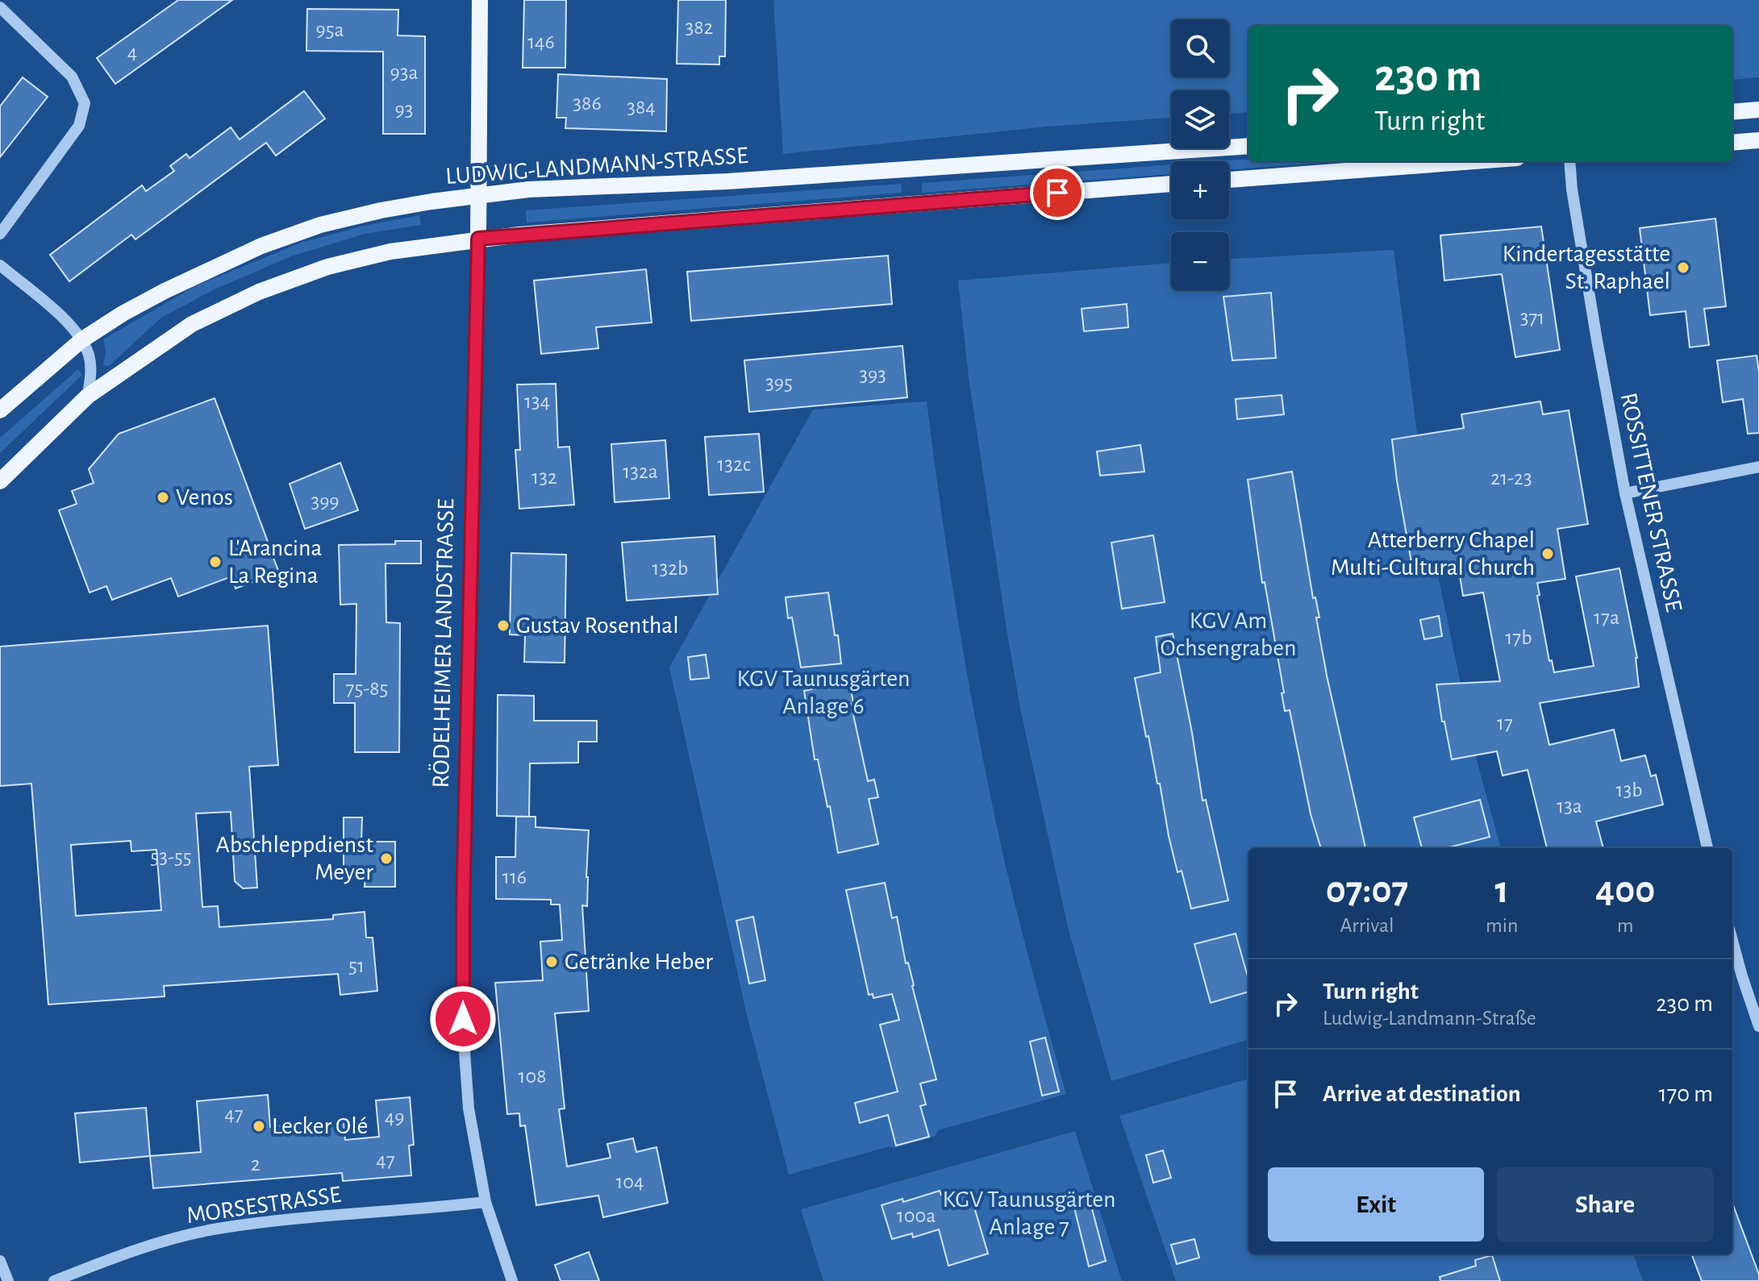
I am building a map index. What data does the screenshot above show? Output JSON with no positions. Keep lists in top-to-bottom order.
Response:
{
  "streets": {
    "main road": ["LUDWIG-LANDMANN-STRASSE", "RÖDELHEIMER LANDSTRASSE"],
    "street": ["ROSSITTENER STRASSE", "MORSESTRASSE"]
  },
  "crossings": [
    ["LUDWIG-LANDMANN-STRASSE", "RÖDELHEIMER LANDSTRASSE"],
    ["RÖDELHEIMER LANDSTRASSE", "MORSESTRASSE"]
  ],
  "parks": ["KGV Am Ochsengraben", "KGV Taunusgärten Anlage 6", "KGV Taunusgärten Anlage 7"],
  "places": [
    "Kindertagesstätte St. Raphael",
    "Venos",
    "Atterberry Chapel Multi-Cultural Church",
    "L'Arancina La Regina",
    "Gustav Rosenthal",
    "Abschleppdienst Meyer",
    "Getränke Heber",
    "Lecker Olé"
  ],
  "house_numbers": [
    "382",
    "95a",
    "146",
    "4",
    "93a",
    "386",
    "384",
    "93",
    "371",
    "393",
    "395",
    "134",
    "132c",
    "132a",
    "132",
    "21-23",
    "399",
    "132b",
    "17a",
    "17b",
    "75-85",
    "17",
    "13b",
    "13a",
    "53-55",
    "116",
    "51",
    "108",
    "47",
    "49",
    "47",
    "2",
    "104",
    "100a"
  ],
  "page": {
    "map_buttons": ["+", "−"],
    "turn": ["230 m", "Turn right"],
    "eta": [
      "07:07",
      "Arrival",
      "1",
      "min",
      "400",
      "m"
    ],
    "list": [
      {
        "name": "Turn right",
        "note": "Ludwig-Landmann-Straße",
        "value": "230 m"
      },
      {
        "name": "Arrive at destination",
        "value": "170 m"
      }
    ],
    "buttons": ["Exit", "Share"]
  }
}
